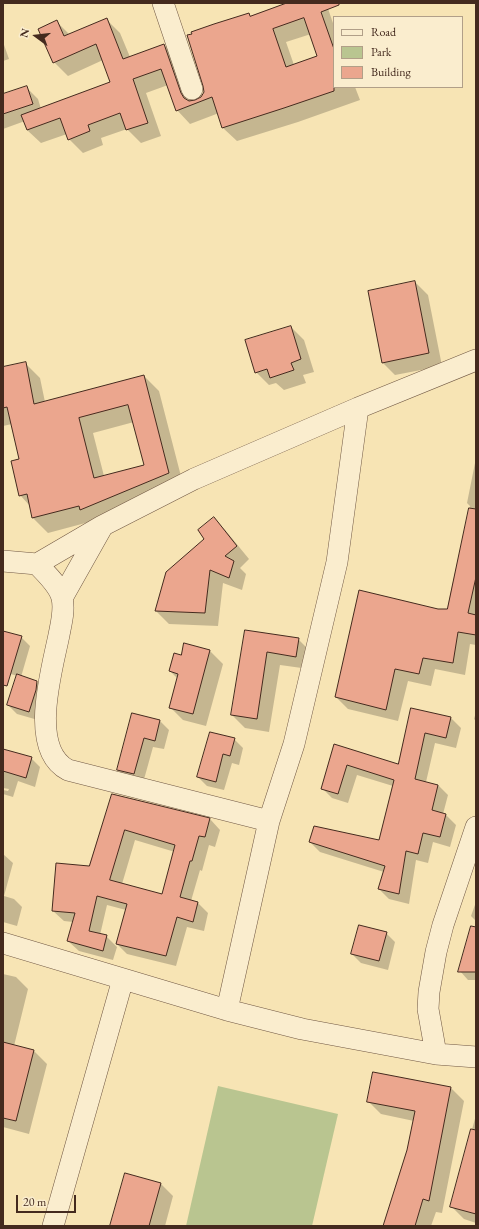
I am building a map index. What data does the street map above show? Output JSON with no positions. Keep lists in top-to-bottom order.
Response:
{
  "legend": ["Road", "Park", "Building"],
  "scale_bar": "20 m",
  "north": "left"
}
